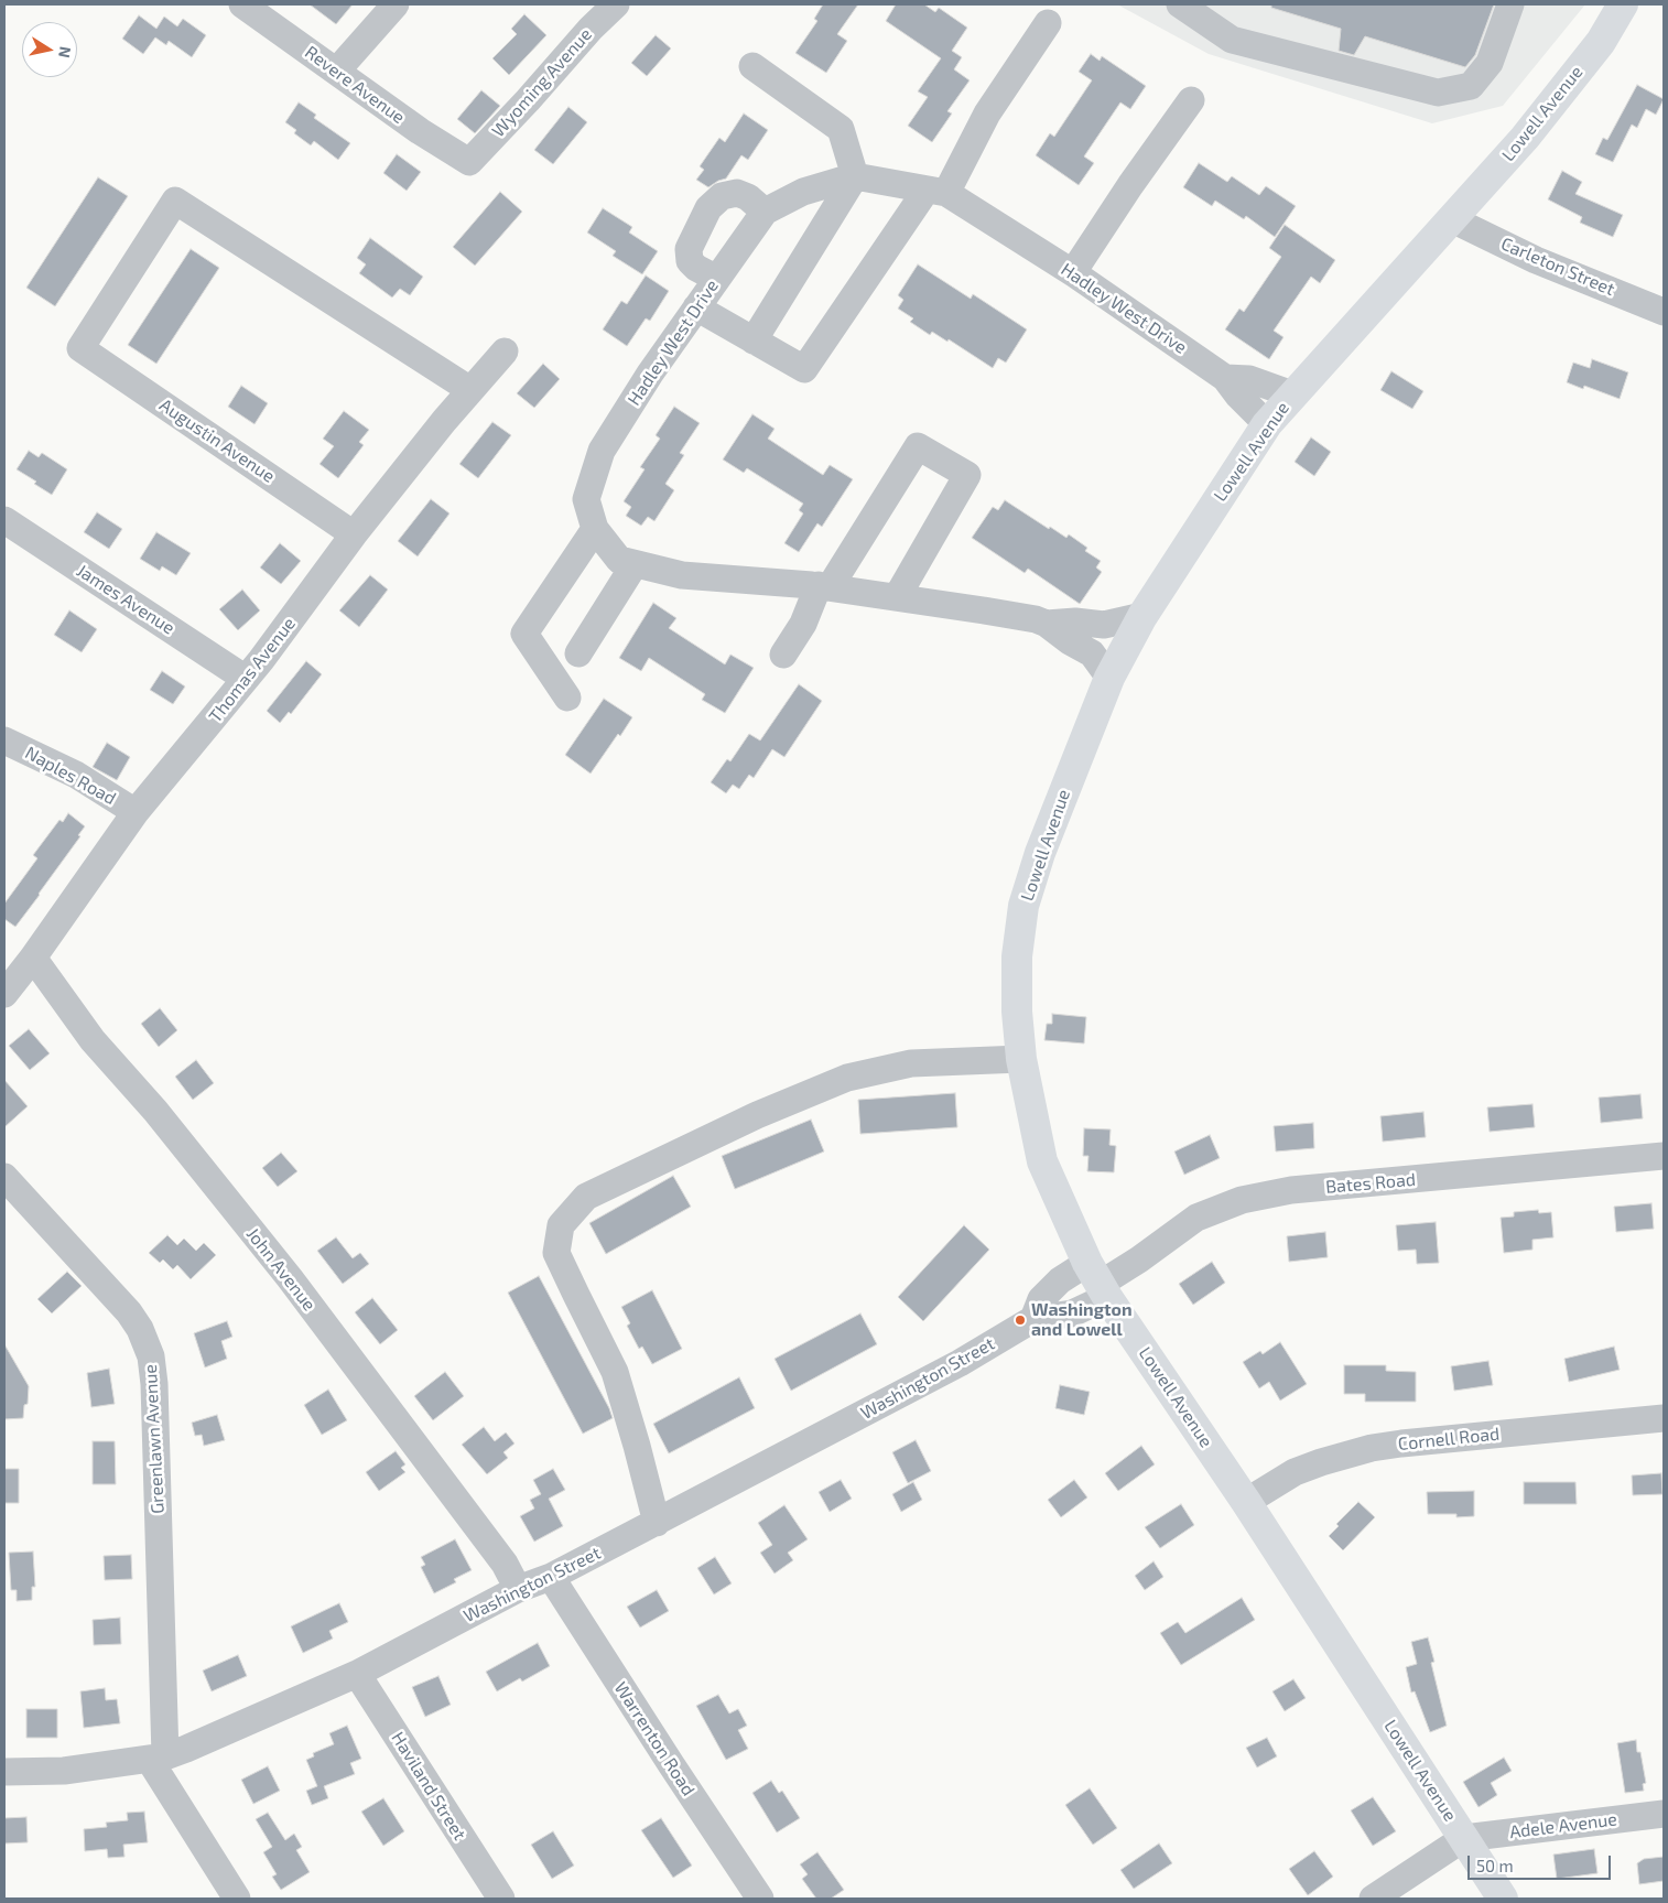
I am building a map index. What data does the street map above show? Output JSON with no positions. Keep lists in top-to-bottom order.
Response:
{
  "streets": {
    "main road": ["Lowell Avenue"],
    "street": [
      "Wyoming Avenue",
      "Revere Avenue",
      "Carleton Street",
      "Hadley West Drive",
      "Augustin Avenue",
      "James Avenue",
      "Thomas Avenue",
      "Naples Road",
      "Bates Road",
      "John Avenue",
      "Washington Street",
      "Greenlawn Avenue",
      "Cornell Road",
      "Warrenton Road",
      "Haviland Street",
      "Adele Avenue"
    ]
  },
  "crossings": [
    ["Wyoming Avenue", "Revere Avenue"],
    ["Lowell Avenue", "Carleton Street"],
    ["Lowell Avenue", "Hadley West Drive"],
    ["Lowell Avenue", "Bates Road"],
    ["Lowell Avenue", "Washington Street"],
    ["Lowell Avenue", "Cornell Road"],
    ["Lowell Avenue", "Adele Avenue"],
    ["Augustin Avenue", "Thomas Avenue"],
    ["James Avenue", "Thomas Avenue"],
    ["Thomas Avenue", "Naples Road"],
    ["Thomas Avenue", "John Avenue"],
    ["Bates Road", "Washington Street"],
    ["John Avenue", "Washington Street"],
    ["Washington Street", "Greenlawn Avenue"],
    ["Washington Street", "Warrenton Road"],
    ["Washington Street", "Haviland Street"]
  ],
  "places": ["Washington and Lowell"],
  "scale_bar": "50 m",
  "north": "right"
}
